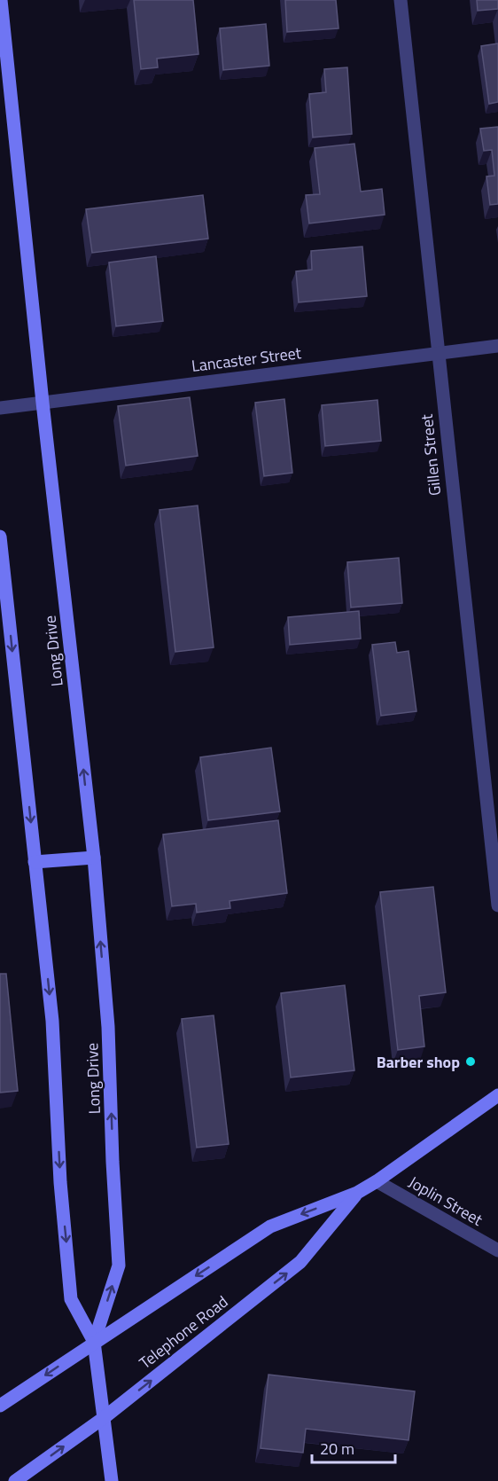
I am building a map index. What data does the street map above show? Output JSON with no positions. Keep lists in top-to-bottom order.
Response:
{
  "streets": {
    "main road": ["Long Drive", "Telephone Road"],
    "street": ["Lancaster Street", "Gillen Street", "Joplin Street"]
  },
  "crossings": [
    ["Lancaster Street", "Gillen Street"],
    ["Lancaster Street", "Long Drive"],
    ["Long Drive", "Telephone Road"],
    ["Joplin Street", "Telephone Road"]
  ],
  "places": ["Barber shop"],
  "scale_bar": "20 m"
}
